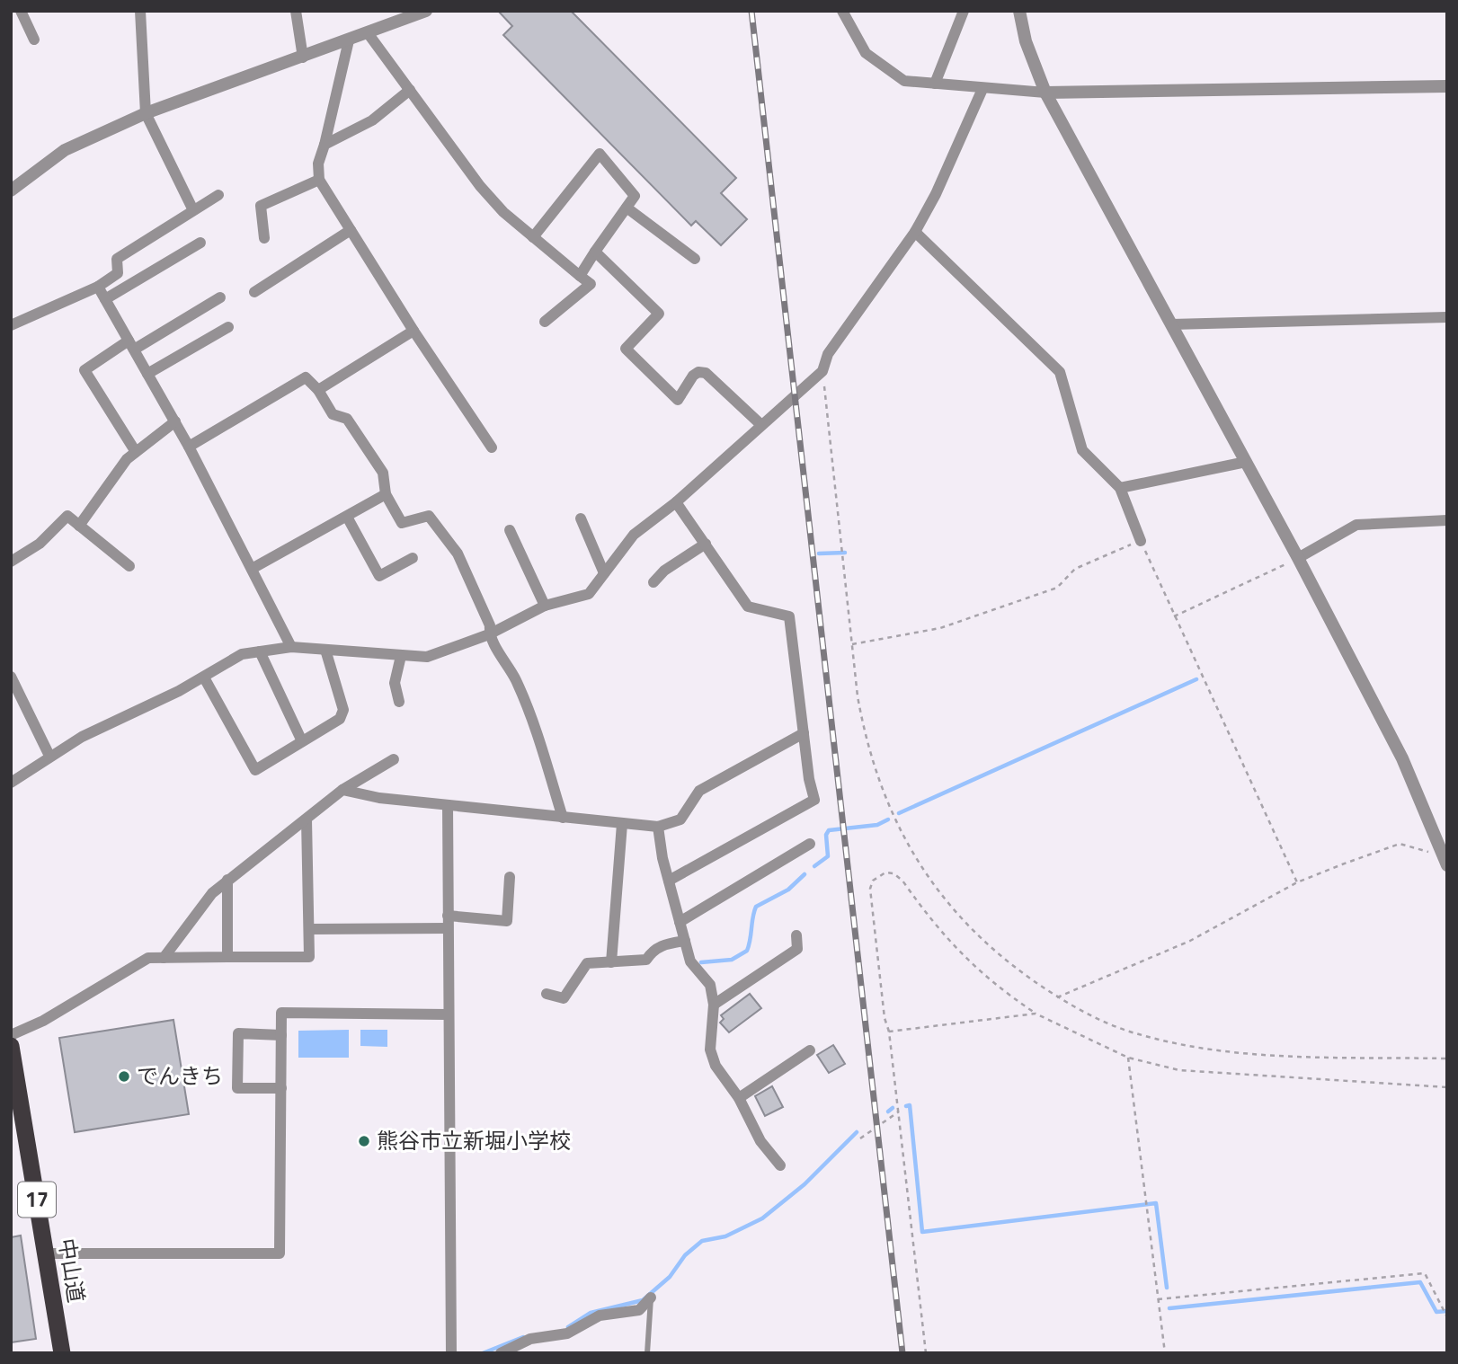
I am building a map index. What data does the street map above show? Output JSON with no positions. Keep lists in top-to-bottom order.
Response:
{
  "streets": {
    "highway": ["17", "中山道"]
  },
  "places": ["でんきち", "熊谷市立新堀小学校"]
}
